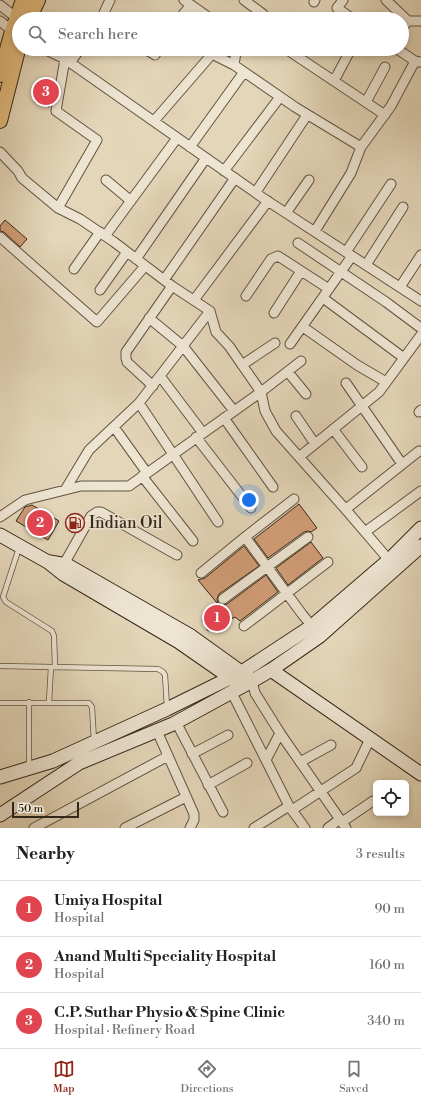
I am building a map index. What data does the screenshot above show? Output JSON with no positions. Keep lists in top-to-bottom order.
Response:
{
  "places": {
    "fuel station": ["Indian Oil"]
  },
  "scale_bar": "50 m",
  "page": {
    "search": "Search here",
    "pins": ["3", "2", "1"],
    "scale": "50 m",
    "heading": ["Nearby", "3 results"],
    "list": [
      {
        "mark": "1",
        "name": "Umiya Hospital",
        "note": "Hospital",
        "value": "90 m"
      },
      {
        "mark": "2",
        "name": "Anand Multi Speciality Hospital",
        "note": "Hospital",
        "value": "160 m"
      },
      {
        "mark": "3",
        "name": "C.P. Suthar Physio & Spine Clinic",
        "note": "Hospital · Refinery Road",
        "value": "340 m"
      }
    ],
    "nav": ["Map", "Directions", "Saved"]
  }
}
